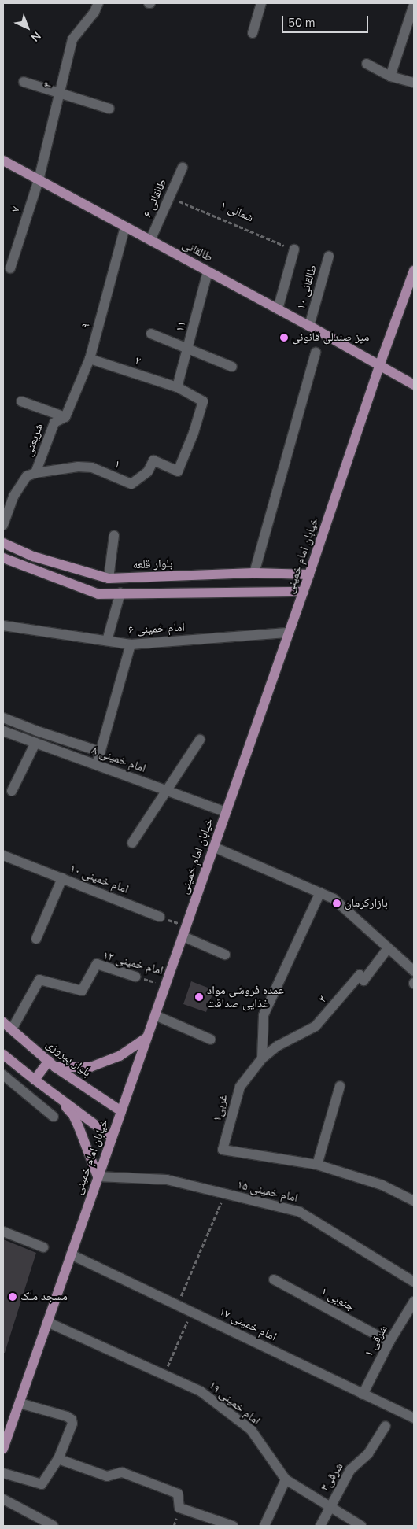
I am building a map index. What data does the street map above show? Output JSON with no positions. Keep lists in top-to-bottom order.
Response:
{
  "streets": {
    "main road": [
      "طالقانی",
      "خیابان امام خمینی",
      "بلوار قلعه",
      "بلوار پیروزی"
    ],
    "street": [
      "۴",
      "طالقانی ۶",
      "۷",
      "طالقانی ۱۰",
      "۹",
      "۱۱",
      "۲",
      "شریعتی",
      "۱",
      "امام خمینی ۶",
      "امام خمینی ۸",
      "امام خمینی ۱۰",
      "امام خمینی ۱۲",
      "غربی۱",
      "امام خمینی ۱۵",
      "۱ جنوبی",
      "امام خمینی ۱۷",
      "۱ شرقی",
      "امام خمینی ۱۹",
      "شرقی۳"
    ],
    "path": ["۱ شمالی"]
  },
  "crossings": [
    ["۴", "۷"],
    ["۴", "طالقانی"],
    ["طالقانی ۶", "۱ شمالی"],
    ["طالقانی ۶", "طالقانی"],
    ["۷", "طالقانی"],
    ["طالقانی", "طالقانی ۱۰"],
    ["طالقانی", "۹"],
    ["طالقانی", "۱۱"],
    ["طالقانی", "خیابان امام خمینی"],
    ["۹", "۲"],
    ["۹", "شریعتی"],
    ["۱۱", "۲"],
    ["۲", "۱"],
    ["۲", "غربی۱"],
    ["شریعتی", "۱"],
    ["خیابان امام خمینی", "بلوار قلعه"],
    ["خیابان امام خمینی", "امام خمینی ۶"],
    ["خیابان امام خمینی", "امام خمینی ۸"],
    ["خیابان امام خمینی", "امام خمینی ۱۲"],
    ["خیابان امام خمینی", "بلوار پیروزی"],
    ["خیابان امام خمینی", "امام خمینی ۱۵"],
    ["خیابان امام خمینی", "امام خمینی ۱۷"],
    ["خیابان امام خمینی", "امام خمینی ۱۹"],
    ["امام خمینی ۱۲", "بلوار پیروزی"],
    ["۱ جنوبی", "۱ شرقی"],
    ["امام خمینی ۱۷", "۱ شرقی"],
    ["امام خمینی ۱۹", "شرقی۳"]
  ],
  "places": [
    "میز صندلی قانونی",
    "بازارکرمان",
    "عمده فروشی مواد غذایی صداقت",
    "مسجد ملک"
  ],
  "scale_bar": "50 m",
  "north": "bottom right"
}
